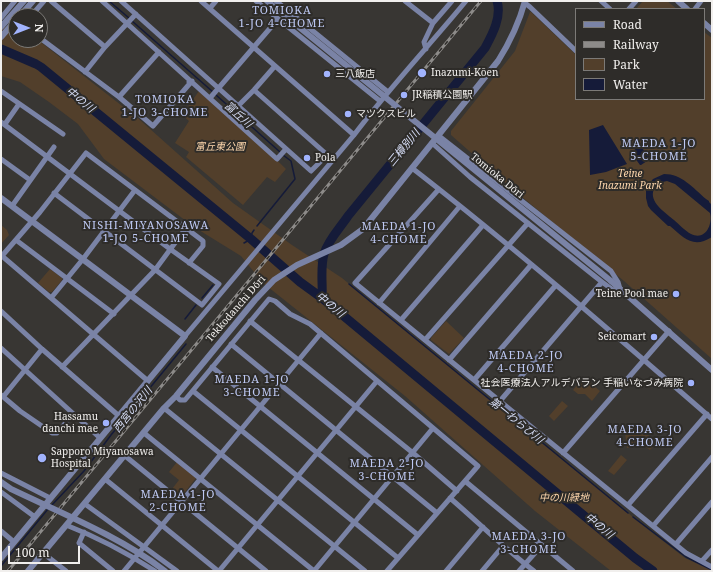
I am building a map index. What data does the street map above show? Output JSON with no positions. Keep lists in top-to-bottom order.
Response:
{
  "streets": {
    "street": ["Tomioka Dōri", "Tekkodanchi Dōri"]
  },
  "districts": [
    "TOMIOKA 1-JO 4-CHOME",
    "TOMIOKA 1-JO 3-CHOME",
    "MAEDA 1-JO 5-CHOME",
    "NISHI-MIYANOSAWA 1-JO 5-CHOME",
    "MAEDA 1-JO 4-CHOME",
    "MAEDA 2-JO 4-CHOME",
    "MAEDA 1-JO 3-CHOME",
    "MAEDA 3-JO 4-CHOME",
    "MAEDA 2-JO 3-CHOME",
    "MAEDA 1-JO 2-CHOME",
    "MAEDA 3-JO 3-CHOME"
  ],
  "water": [
    "中の川",
    "富丘川",
    "三樽別川",
    "西宮の沢川",
    "第一わらび川"
  ],
  "parks": ["富丘東公園", "Teine Inazumi Park", "中の川緑地"],
  "places": [
    "Inazumi-Kōen",
    "三八飯店",
    "JR稲積公園駅",
    "マツクスビル",
    "Pola",
    "Teine Pool mae",
    "Seicomart",
    "社会医療法人アルデバラン 手稲いなづみ病院",
    "Hassamu danchi mae",
    "Sapporo Miyanosawa Hospital"
  ],
  "legend": [
    "Road",
    "Railway",
    "Park",
    "Water"
  ],
  "scale_bar": "100 m",
  "north": "right"
}
